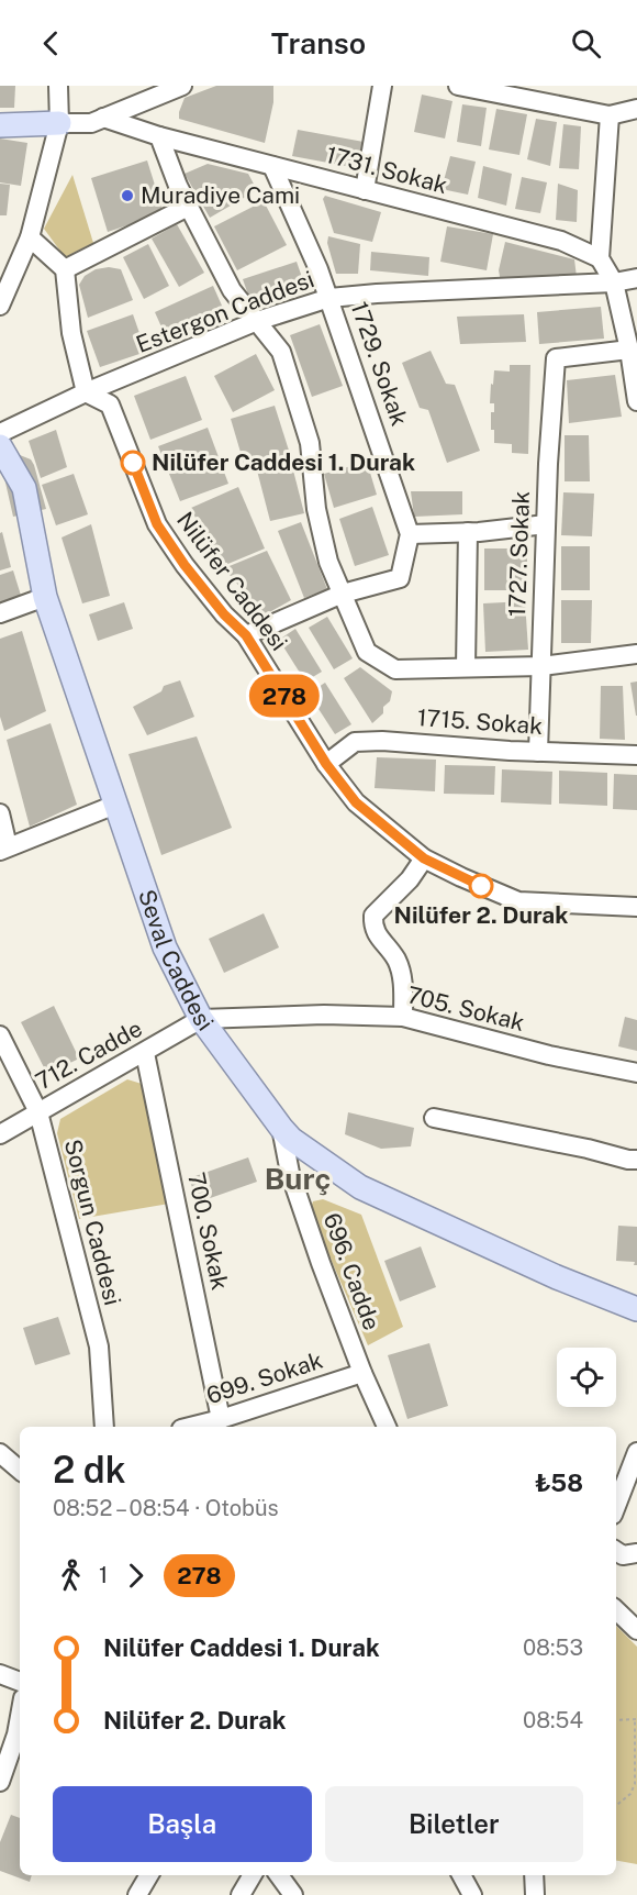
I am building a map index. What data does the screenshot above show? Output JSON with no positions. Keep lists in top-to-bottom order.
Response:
{
  "streets": {
    "main road": ["Seval Caddesi"],
    "street": [
      "1731. Sokak",
      "Estergon Caddesi",
      "1729. Sokak",
      "1727. Sokak",
      "Nilüfer Caddesi",
      "1715. Sokak",
      "705. Sokak",
      "712. Cadde",
      "Sorgun Caddesi",
      "700. Sokak",
      "696. Cadde",
      "699. Sokak"
    ]
  },
  "crossings": [
    ["1731. Sokak", "1729. Sokak"],
    ["Estergon Caddesi", "1729. Sokak"],
    ["Estergon Caddesi", "Nilüfer Caddesi"],
    ["1727. Sokak", "1715. Sokak"],
    ["Nilüfer Caddesi", "1715. Sokak"],
    ["Seval Caddesi", "705. Sokak"],
    ["Seval Caddesi", "712. Cadde"],
    ["Seval Caddesi", "696. Cadde"],
    ["705. Sokak", "712. Cadde"],
    ["712. Cadde", "Sorgun Caddesi"],
    ["712. Cadde", "700. Sokak"],
    ["700. Sokak", "699. Sokak"],
    ["696. Cadde", "699. Sokak"]
  ],
  "districts": ["Burç"],
  "places": ["Muradiye Cami", "Nilüfer Caddesi 1. Durak", "Nilüfer 2. Durak"],
  "lines": ["bus line 278"],
  "page": {
    "header": "Transo",
    "on_map": "278",
    "heading": ["2 dk", "08:52 – 08:54 · Otobüs", "₺58"],
    "legs": ["1", "278"],
    "list": [
      {
        "name": "Nilüfer Caddesi 1. Durak",
        "value": "08:53"
      },
      {
        "name": "Nilüfer 2. Durak",
        "value": "08:54"
      }
    ],
    "buttons": ["Başla", "Biletler"]
  }
}
